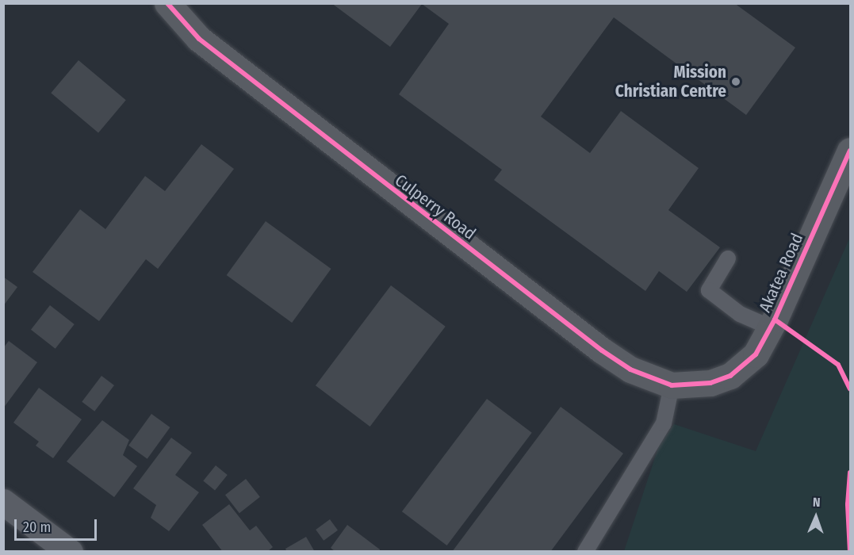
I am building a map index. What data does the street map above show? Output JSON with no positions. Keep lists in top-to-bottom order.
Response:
{
  "streets": {
    "street": ["Culperry Road", "Akatea Road"]
  },
  "crossings": [
    ["Culperry Road", "Akatea Road"]
  ],
  "places": ["Mission Christian Centre"],
  "scale_bar": "20 m",
  "north": "top"
}
